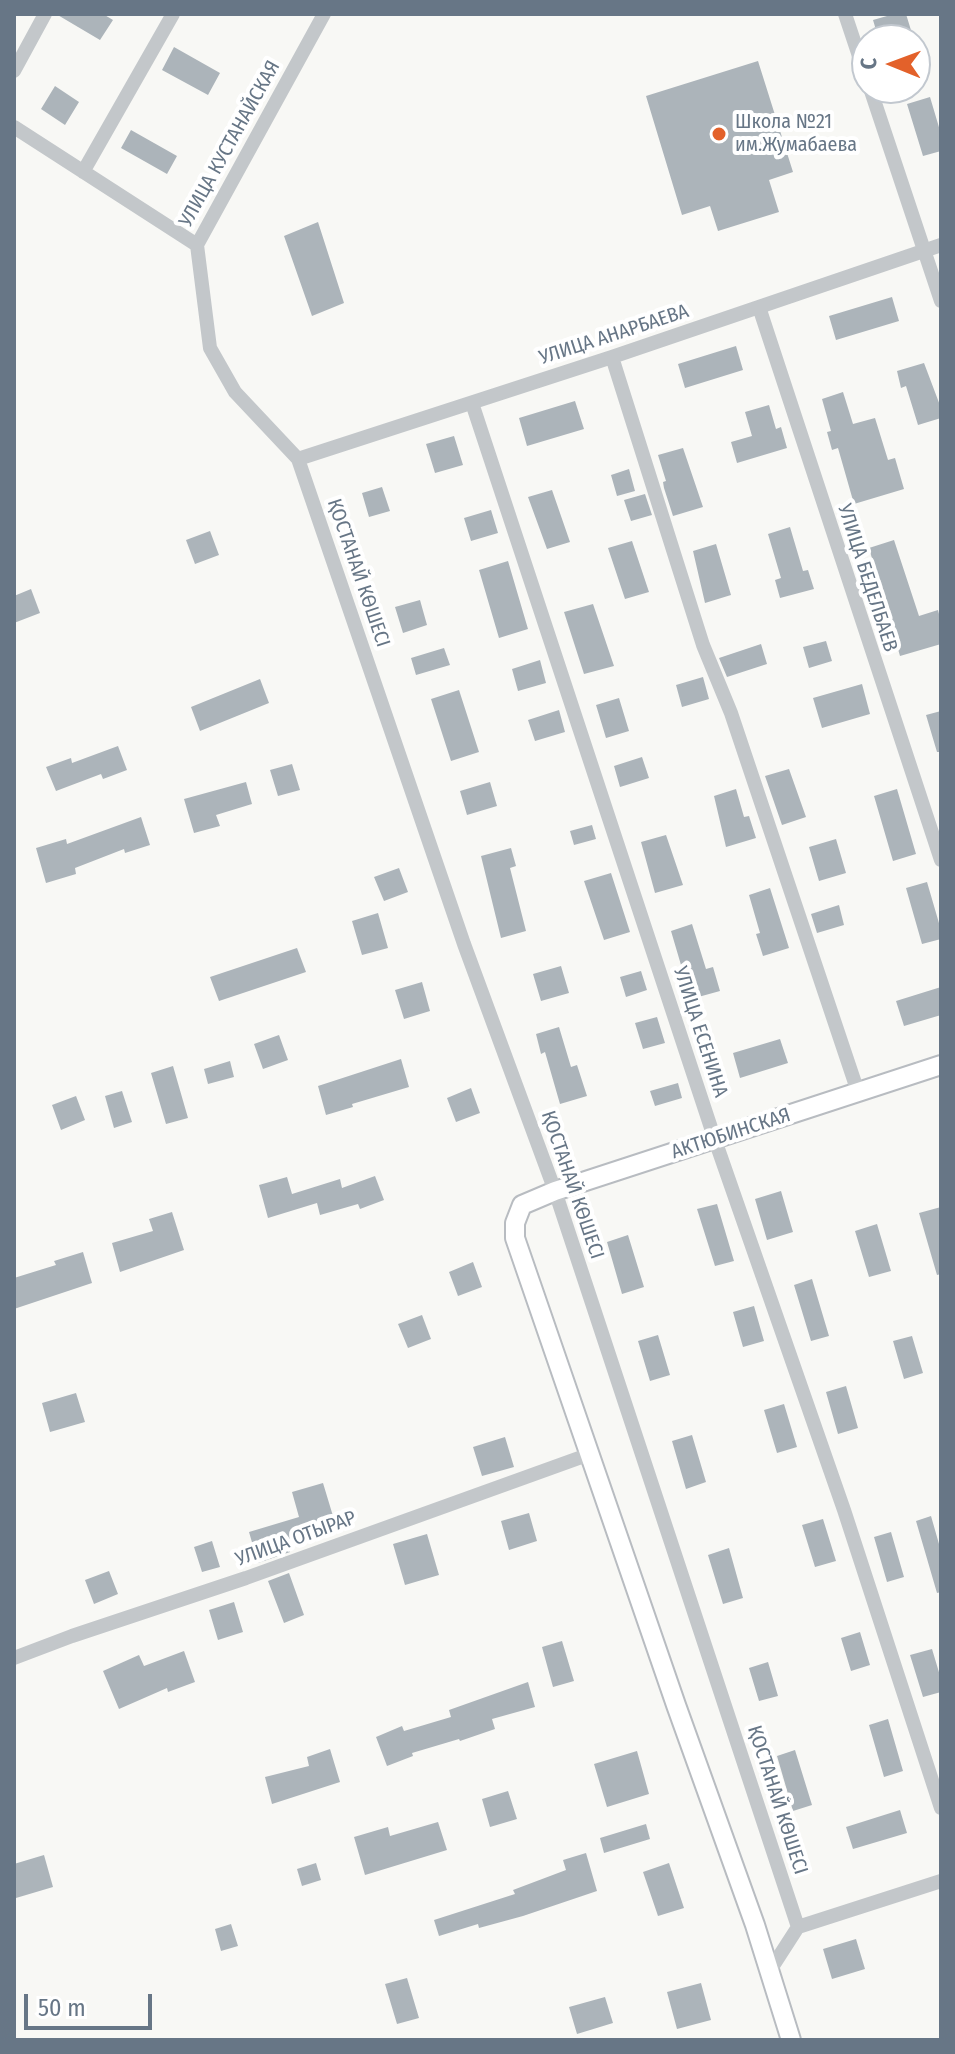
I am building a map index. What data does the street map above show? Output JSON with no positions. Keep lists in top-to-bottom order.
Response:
{
  "streets": {
    "street": [
      "УЛИЦА КУСТАНАЙСКАЯ",
      "УЛИЦА АНАРБАЕВА",
      "ҚОСТАНАЙ КӨШЕСІ",
      "УЛИЦА БЕДЕЛБАЕВ",
      "УЛИЦА ЕСЕНИНА",
      "АКТЮБИНСКАЯ",
      "УЛИЦА ОТЫРАР"
    ]
  },
  "crossings": [
    ["УЛИЦА КУСТАНАЙСКАЯ", "УЛИЦА АНАРБАЕВА"],
    ["УЛИЦА КУСТАНАЙСКАЯ", "ҚОСТАНАЙ КӨШЕСІ"],
    ["УЛИЦА АНАРБАЕВА", "ҚОСТАНАЙ КӨШЕСІ"],
    ["УЛИЦА АНАРБАЕВА", "УЛИЦА БЕДЕЛБАЕВ"],
    ["УЛИЦА АНАРБАЕВА", "УЛИЦА ЕСЕНИНА"],
    ["ҚОСТАНАЙ КӨШЕСІ", "АКТЮБИНСКАЯ"],
    ["УЛИЦА ЕСЕНИНА", "АКТЮБИНСКАЯ"],
    ["АКТЮБИНСКАЯ", "УЛИЦА ОТЫРАР"]
  ],
  "places": ["Школа №21 им.Жумабаева"],
  "scale_bar": "50 m",
  "north": "left"
}
